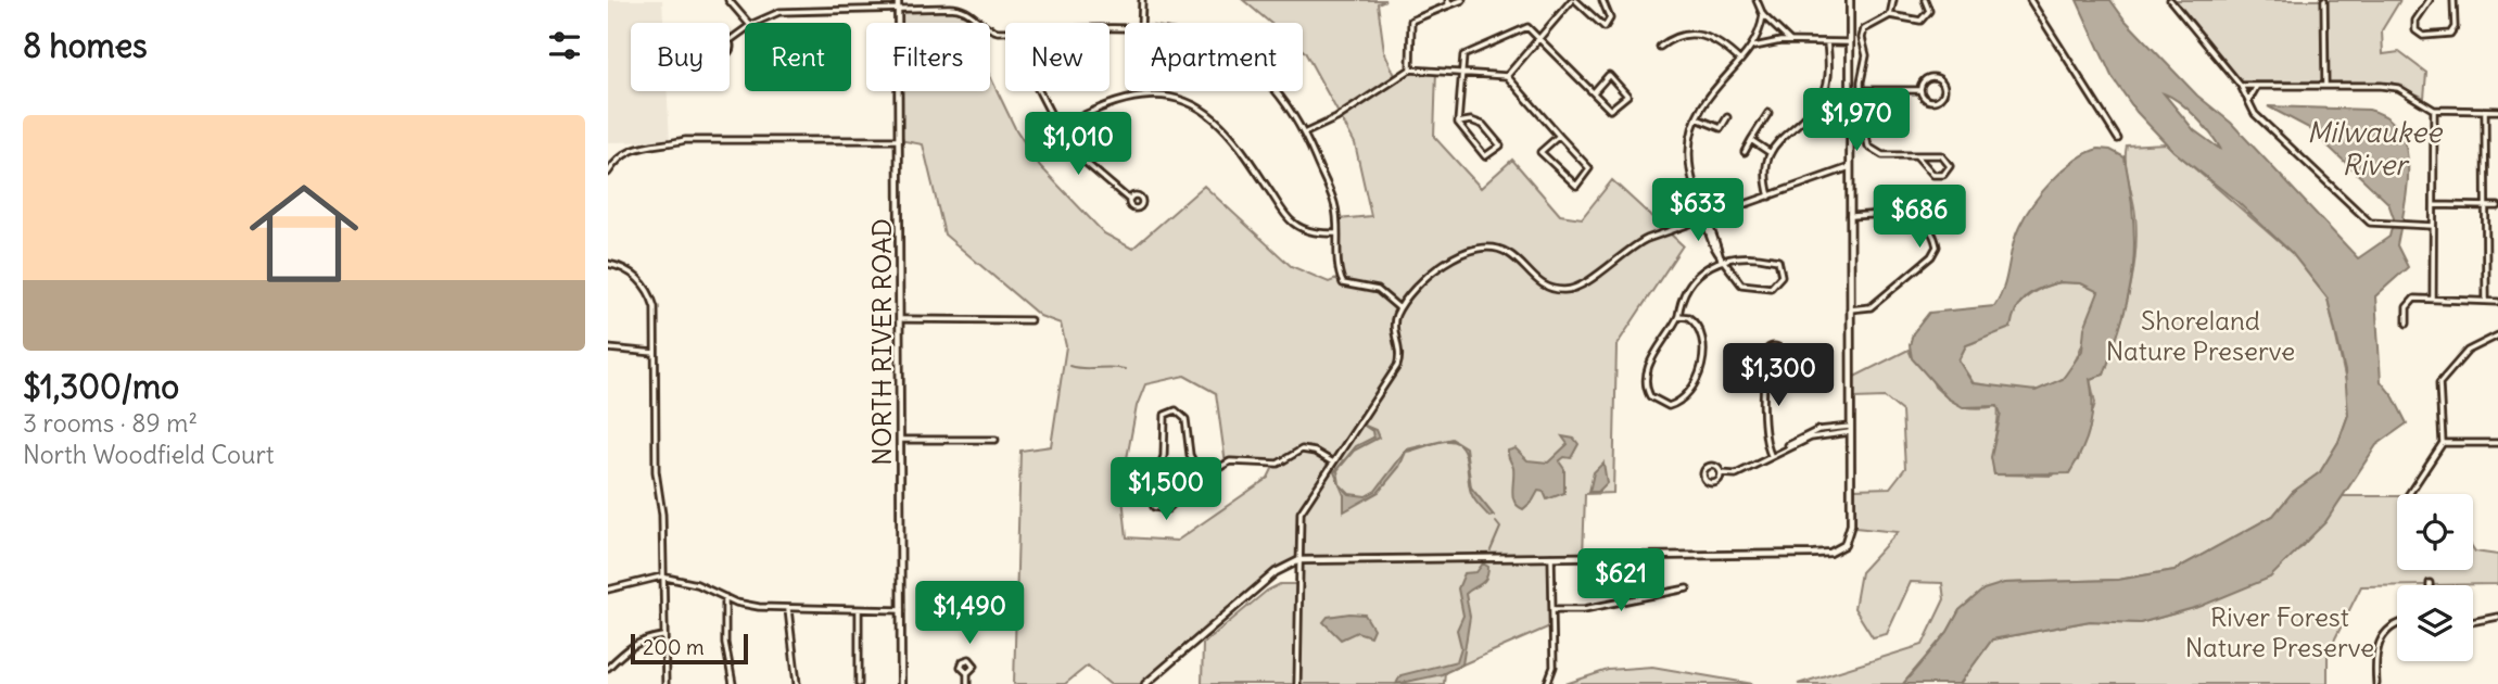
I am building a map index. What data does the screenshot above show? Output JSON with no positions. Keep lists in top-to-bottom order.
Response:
{
  "streets": {
    "street": ["NORTH RIVER ROAD"]
  },
  "water": ["Milwaukee River"],
  "parks": ["Shoreland Nature Preserve", "River Forest Nature Preserve"],
  "scale_bar": "200 m",
  "page": {
    "heading": "8 homes",
    "chip": [
      "Buy",
      "Rent",
      "Filters",
      "New",
      "Apartment"
    ],
    "price": [
      "$1,970",
      "$1,010",
      "$633",
      "$686",
      "$1,300",
      "$1,500",
      "$621",
      "$1,490"
    ],
    "list": [
      {
        "name": "$1,300/mo",
        "note": "3 rooms · 89 m² · North Woodfield Court"
      }
    ],
    "scale": "200 m"
  }
}
